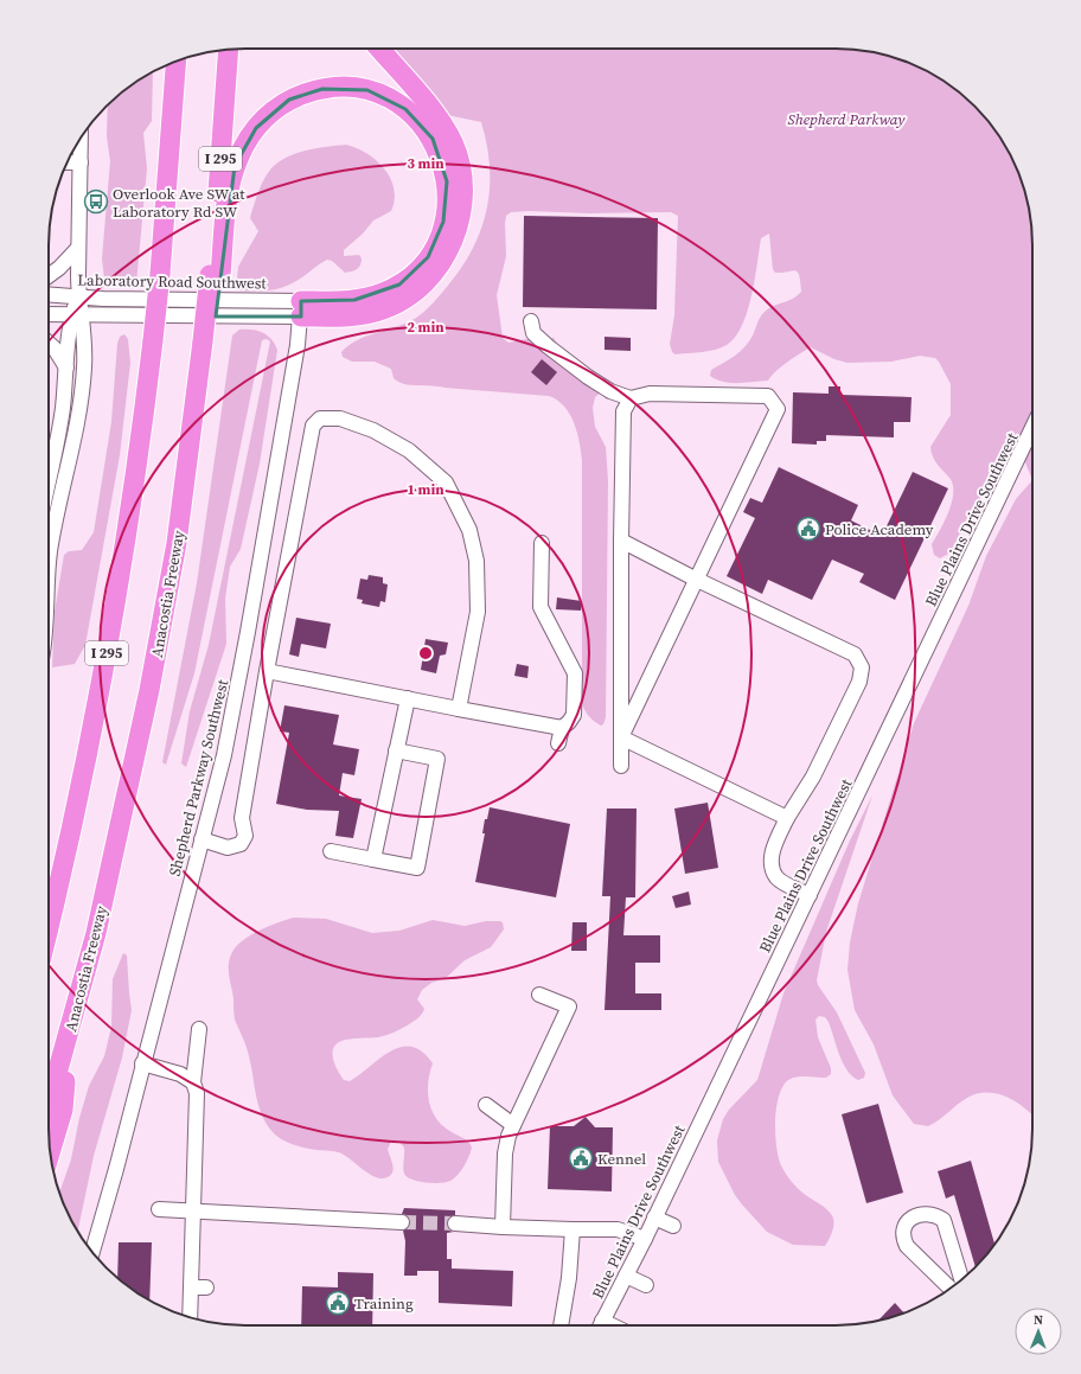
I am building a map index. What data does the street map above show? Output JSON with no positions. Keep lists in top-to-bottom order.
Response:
{
  "streets": {
    "highway": ["I 295", "Anacostia Freeway"],
    "street": ["Laboratory Road Southwest", "Blue Plains Drive Southwest", "Shepherd Parkway Southwest"]
  },
  "crossings": [
    ["Laboratory Road Southwest", "Shepherd Parkway Southwest"]
  ],
  "parks": ["Shepherd Parkway"],
  "places": {
    "bus stop": ["Overlook Ave SW at Laboratory Rd SW"],
    "public building": ["Police Academy", "Kennel", "Training"]
  },
  "north": "top",
  "rings": ["3 min", "2 min", "1 min"]
}
